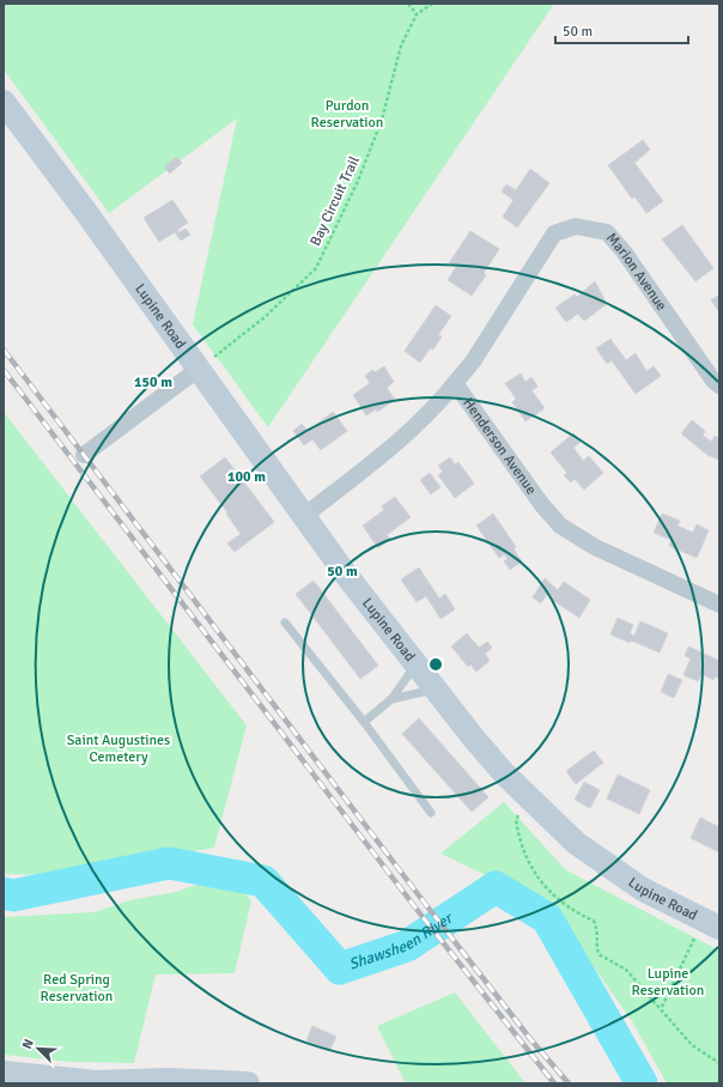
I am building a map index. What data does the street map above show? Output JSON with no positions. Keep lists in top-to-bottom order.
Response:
{
  "streets": {
    "street": ["Marion Avenue", "Lupine Road", "Henderson Avenue"],
    "path": ["Bay Circuit Trail"]
  },
  "crossings": [
    ["Bay Circuit Trail", "Lupine Road"],
    ["Marion Avenue", "Henderson Avenue"],
    ["Lupine Road", "Henderson Avenue"]
  ],
  "water": ["Shawsheen River"],
  "parks": [
    "Purdon Reservation",
    "Saint Augustines Cemetery",
    "Lupine Reservation",
    "Red Spring Reservation"
  ],
  "scale_bar": "50 m",
  "north": "top left",
  "rings": ["150 m", "100 m", "50 m"]
}
